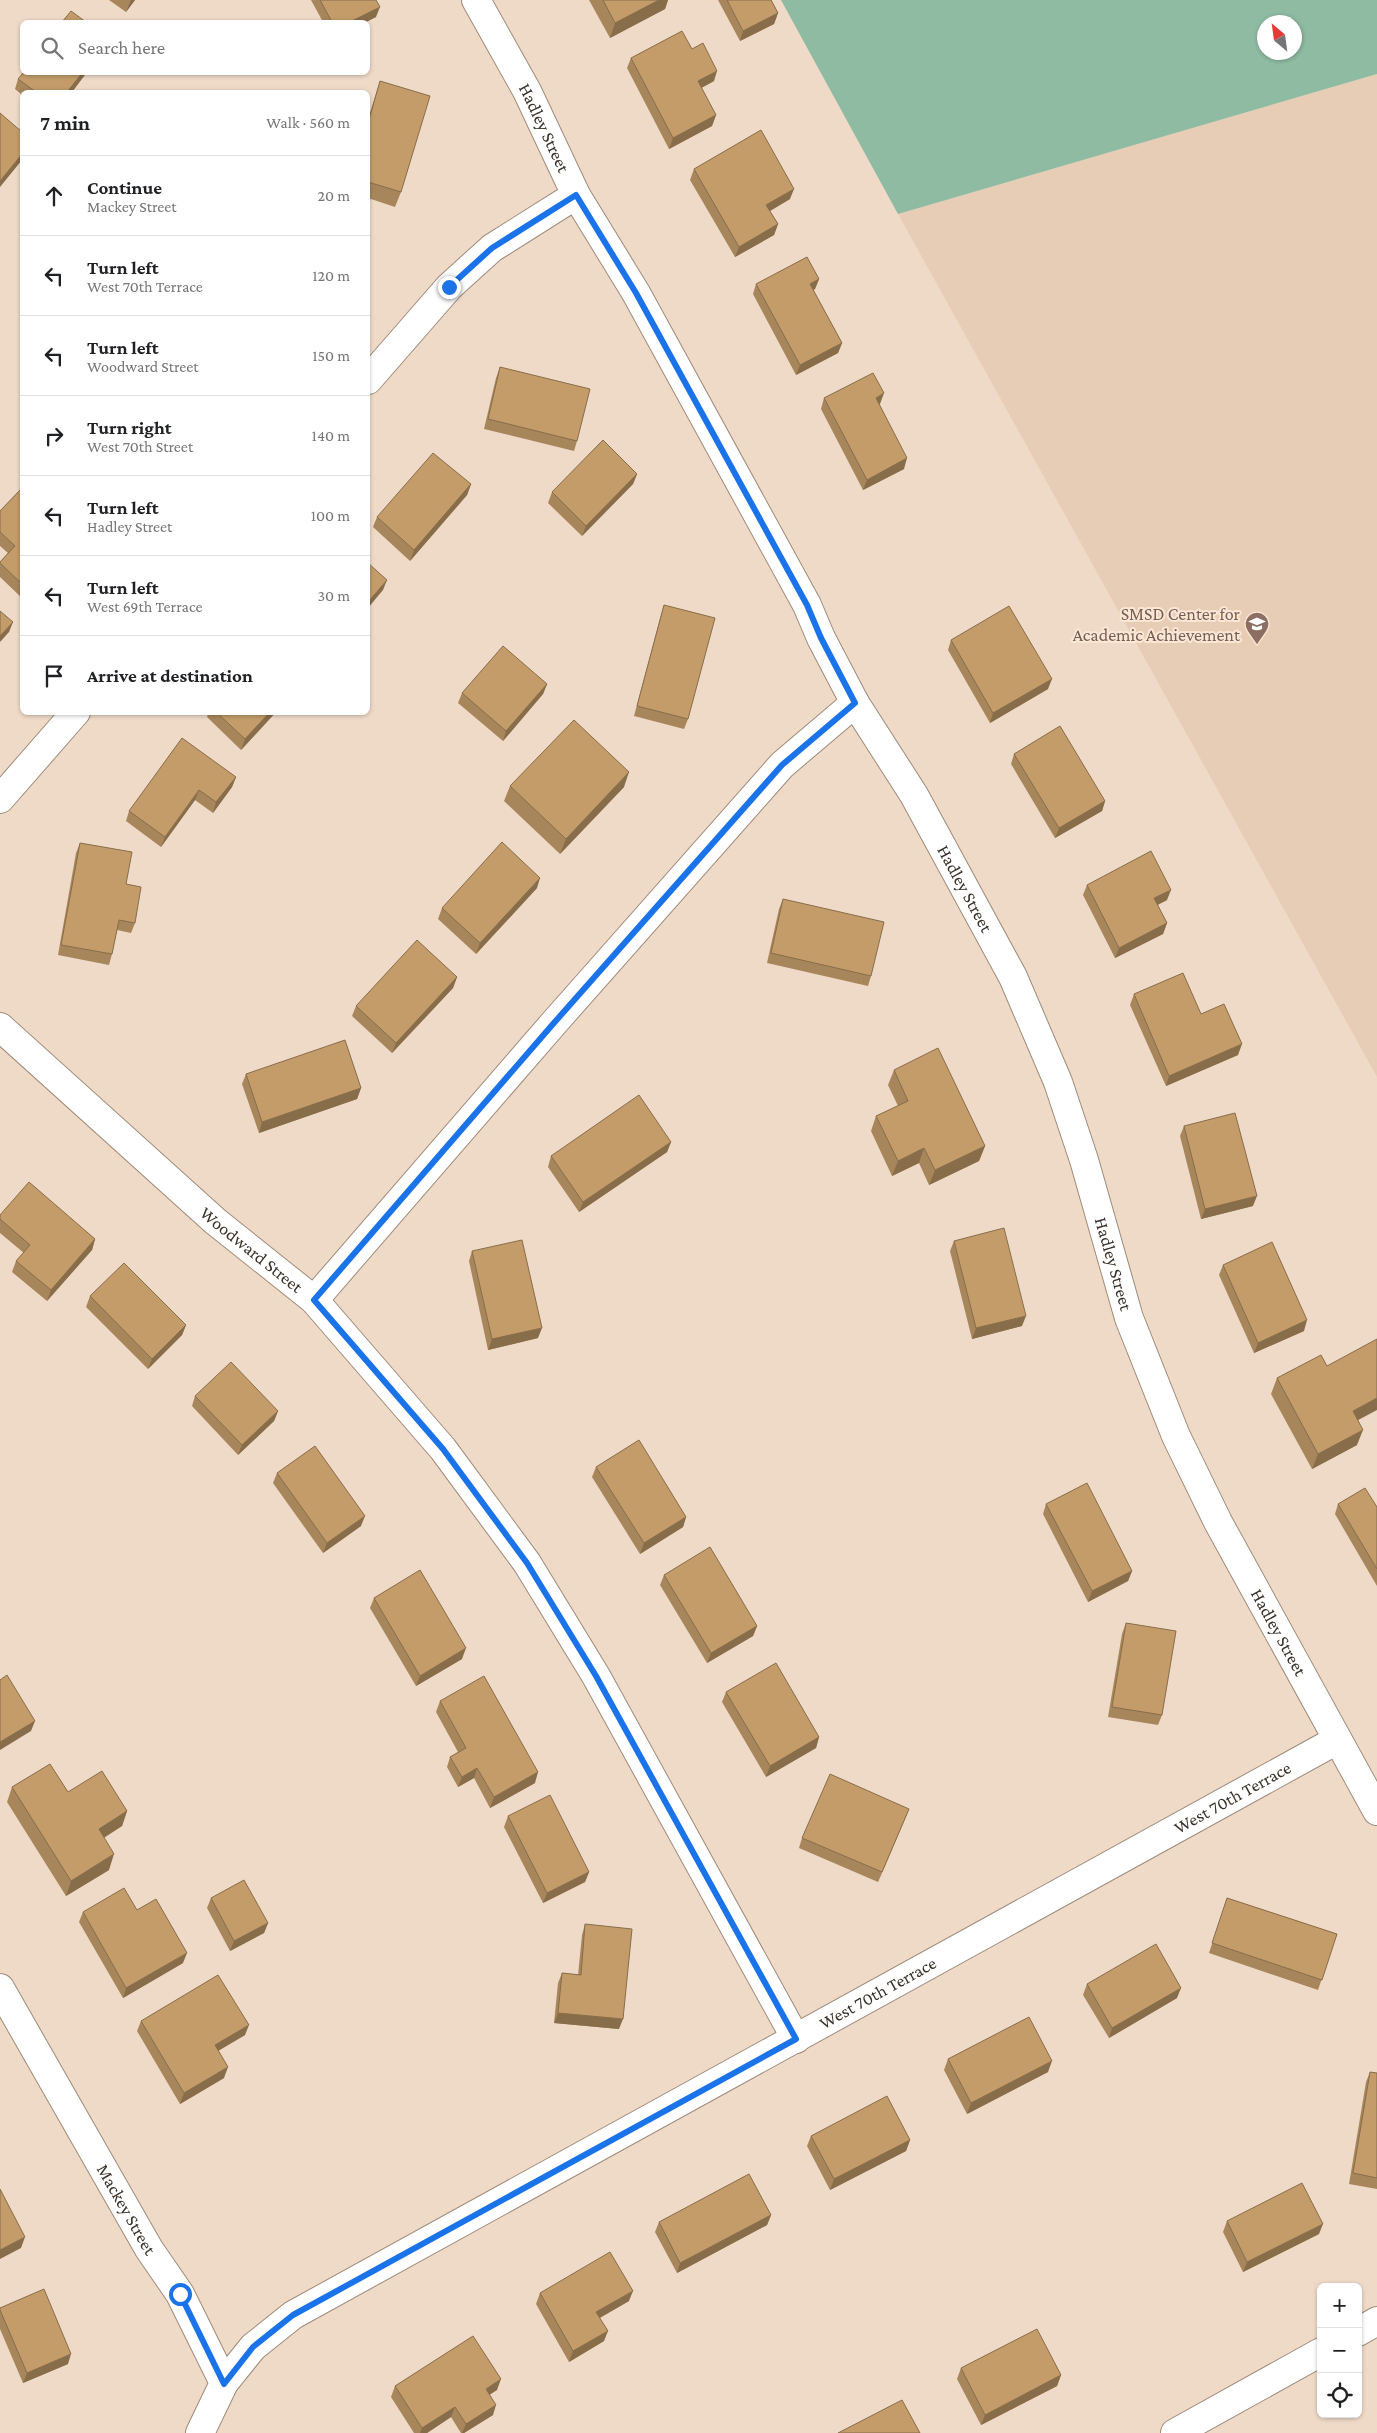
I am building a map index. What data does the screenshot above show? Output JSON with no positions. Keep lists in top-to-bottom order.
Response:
{
  "streets": {
    "street": [
      "Hadley Street",
      "Woodward Street",
      "West 70th Terrace",
      "Mackey Street"
    ]
  },
  "crossings": [
    ["Hadley Street", "West 70th Terrace"],
    ["Woodward Street", "West 70th Terrace"],
    ["West 70th Terrace", "Mackey Street"]
  ],
  "places": {
    "school or university": ["SMSD Center for Academic Achievement"]
  },
  "north": "top left",
  "page": {
    "search": "Search here",
    "heading": ["7 min", "Walk · 560 m"],
    "list": [
      ["Continue", "Mackey Street", "20 m"],
      ["Turn left", "West 70th Terrace", "120 m"],
      ["Turn left", "Woodward Street", "150 m"],
      ["Turn right", "West 70th Street", "140 m"],
      ["Turn left", "Hadley Street", "100 m"],
      ["Turn left", "West 69th Terrace", "30 m"],
      "Arrive at destination"
    ],
    "map_buttons": ["+", "−"]
  }
}
